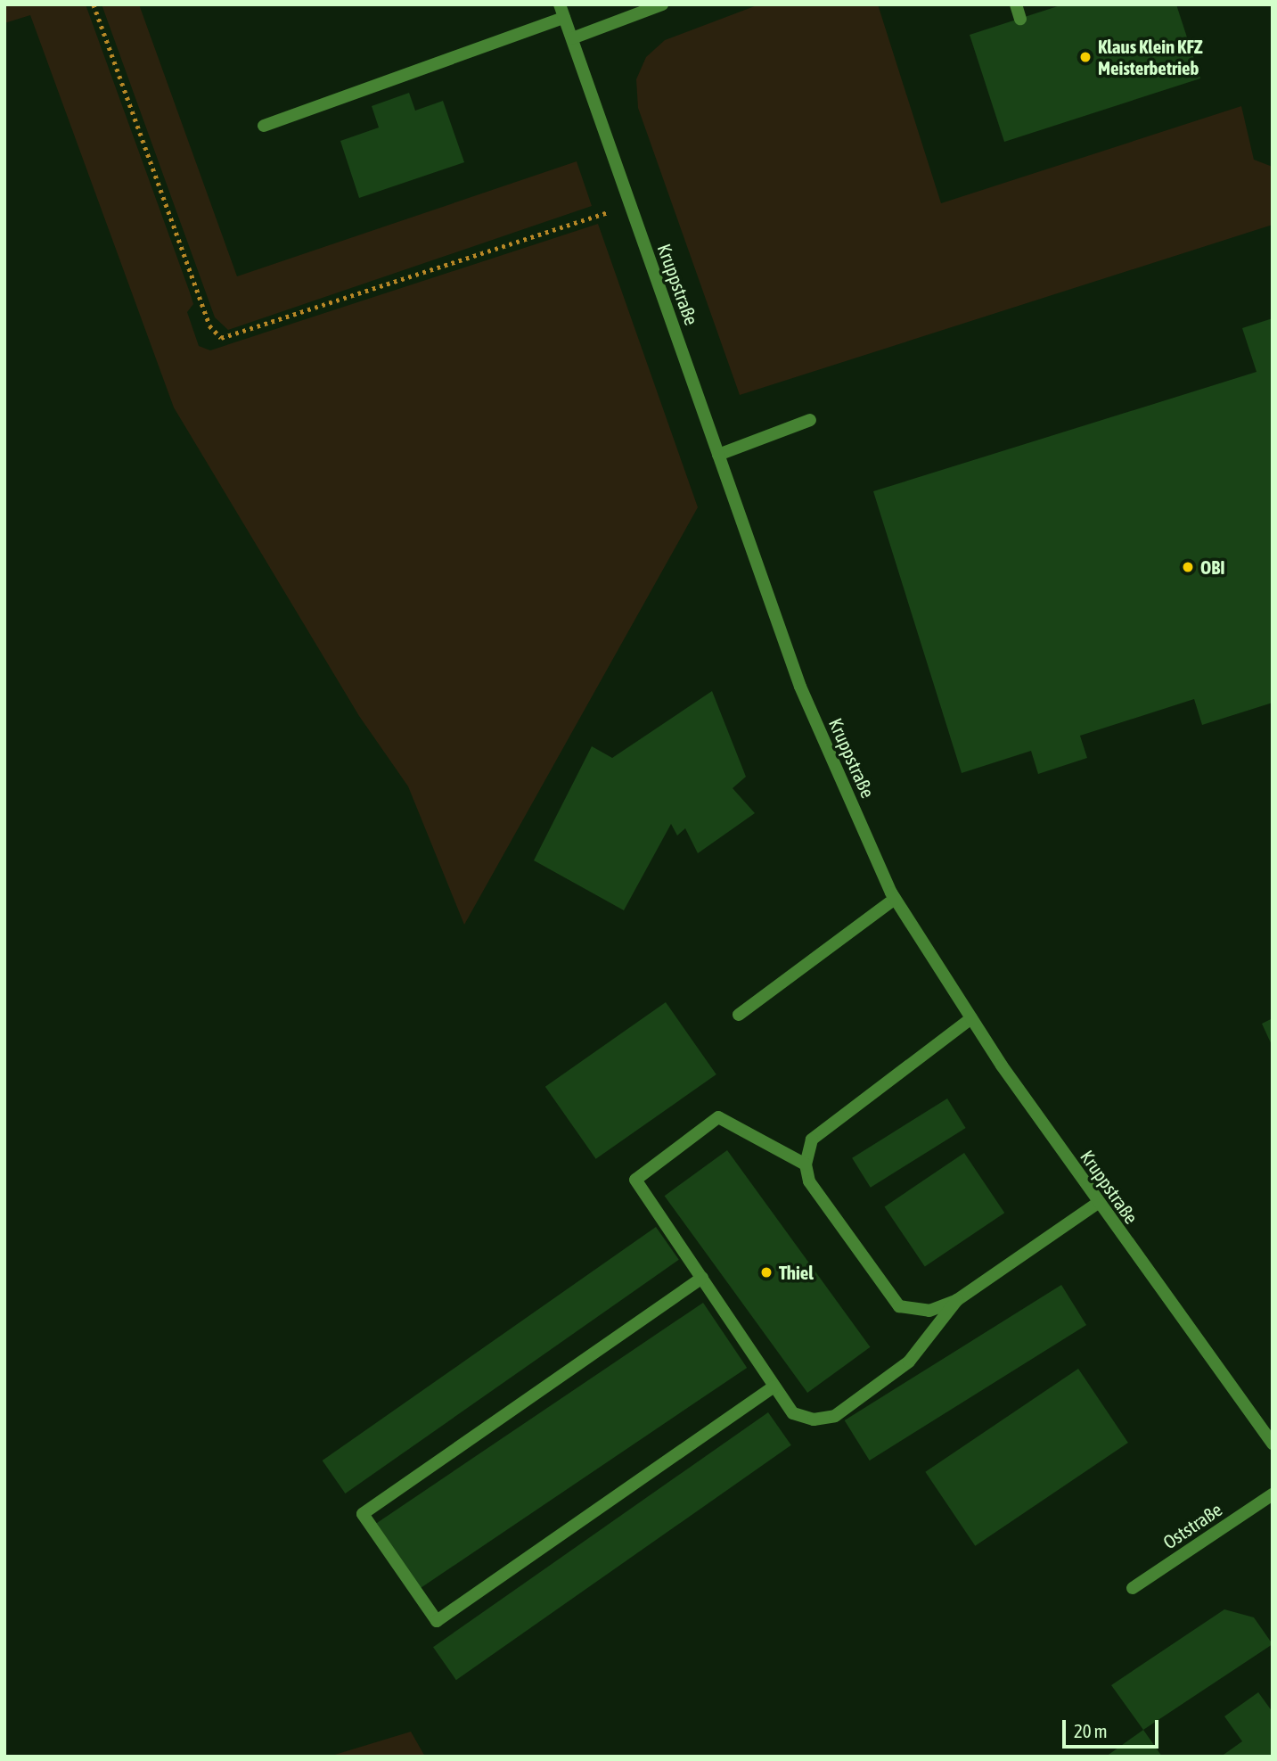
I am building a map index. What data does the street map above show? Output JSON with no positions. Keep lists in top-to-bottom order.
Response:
{
  "streets": {
    "street": ["Kruppstraße", "Oststraße"]
  },
  "places": ["Klaus Klein KFZ Meisterbetrieb", "OBI", "Thiel"],
  "scale_bar": "20 m"
}
